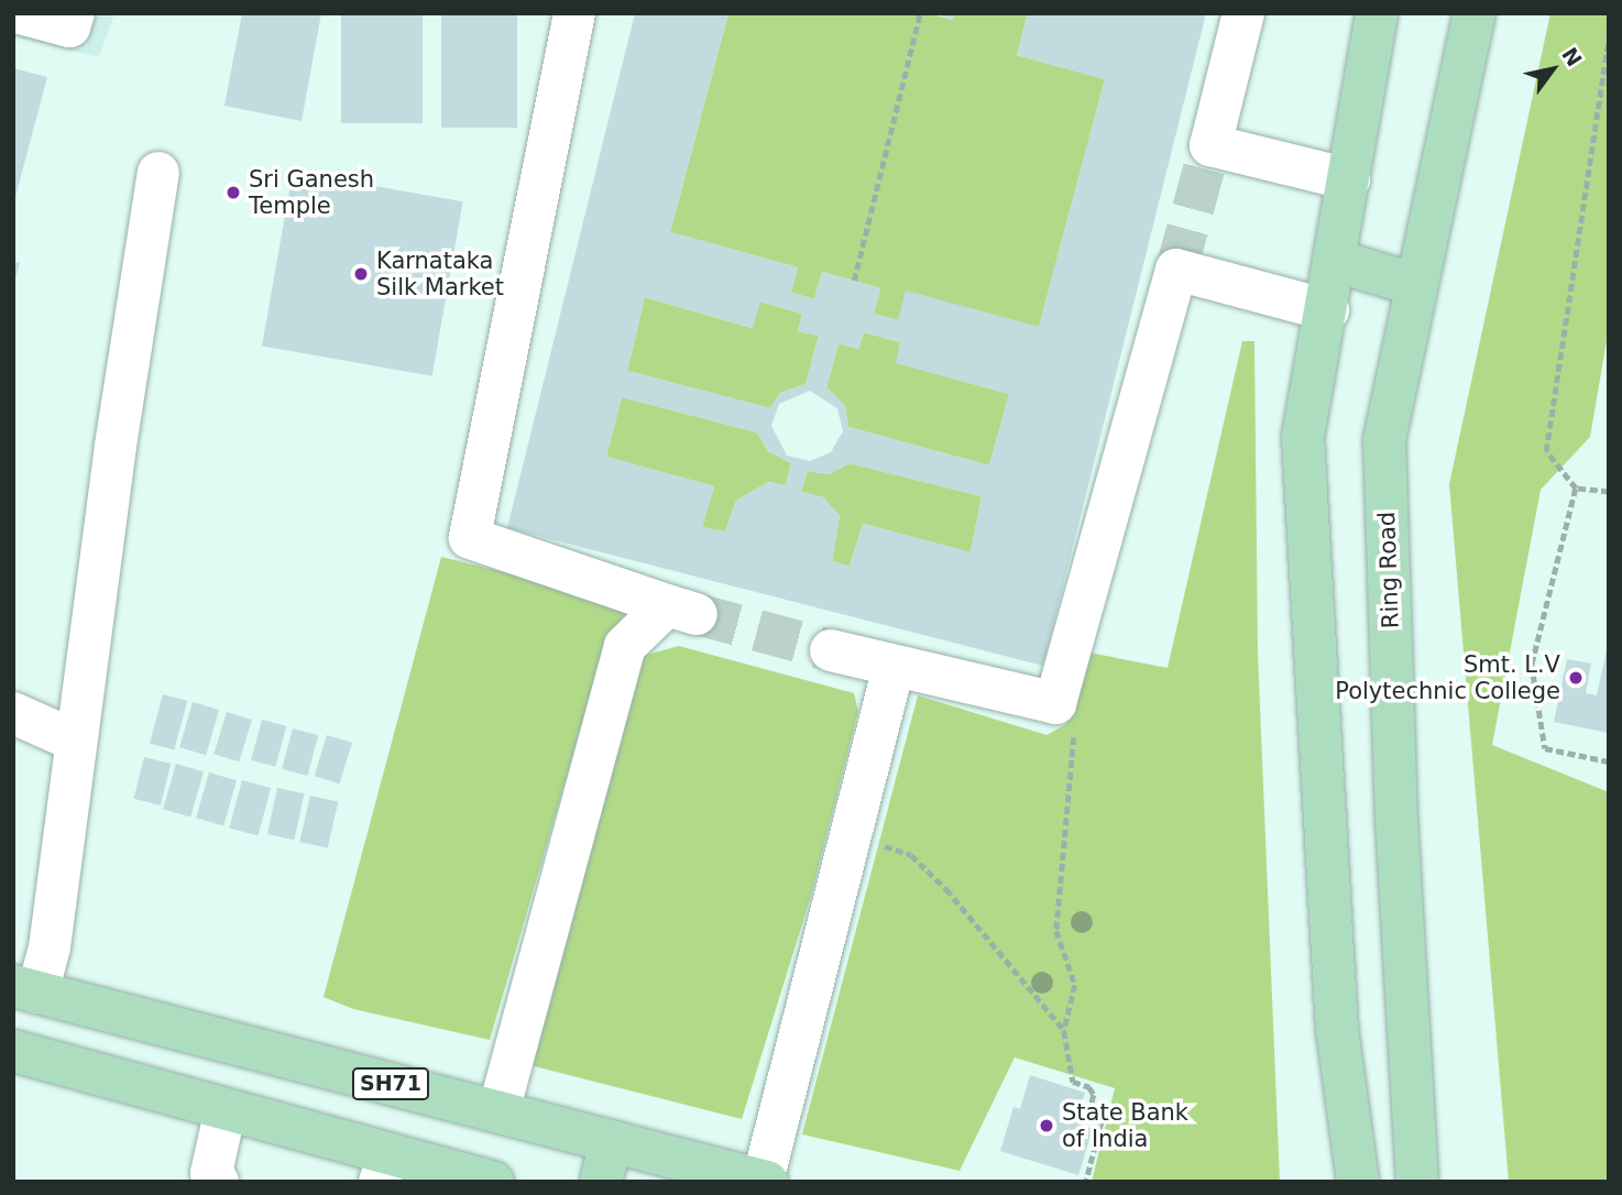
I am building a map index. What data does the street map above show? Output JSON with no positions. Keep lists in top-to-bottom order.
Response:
{
  "streets": {
    "main road": ["Ring Road", "SH71"]
  },
  "places": [
    "Sri Ganesh Temple",
    "Karnataka Silk Market",
    "Smt. L.V Polytechnic College",
    "State Bank of India"
  ],
  "north": "top right"
}
